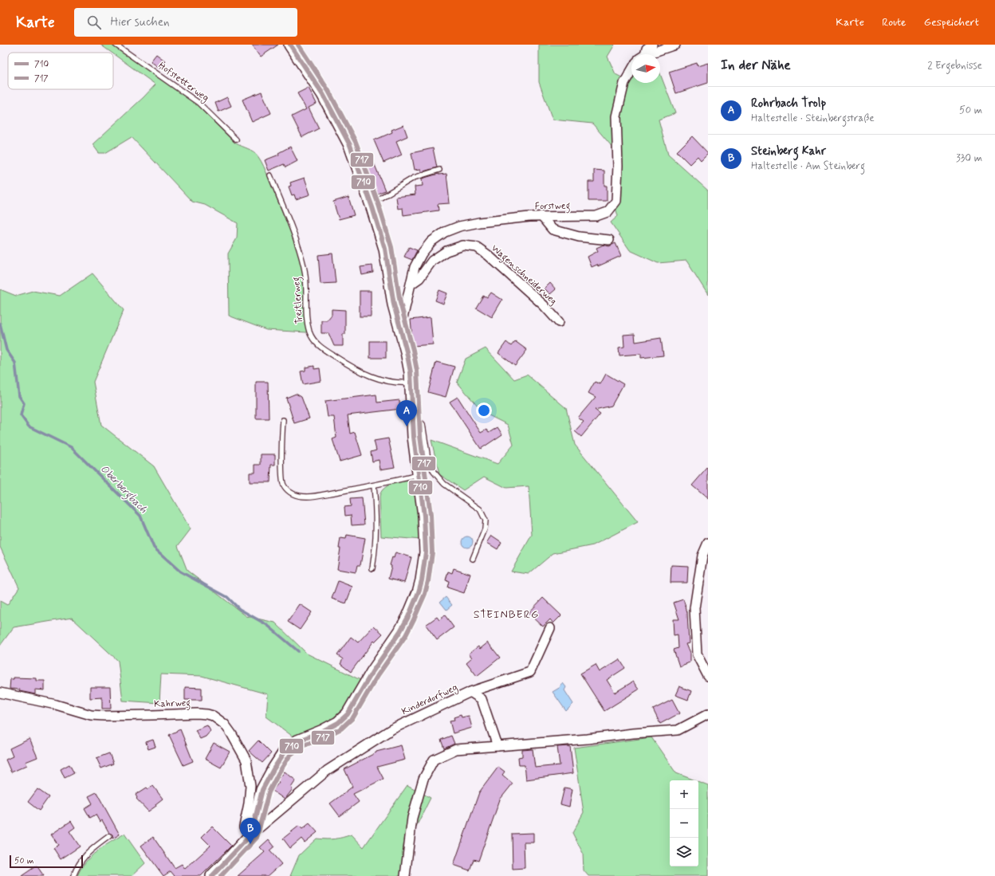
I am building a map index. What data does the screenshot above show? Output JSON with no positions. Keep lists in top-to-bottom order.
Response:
{
  "streets": {
    "street": [
      "Forstweg",
      "Wagenschneiderweg",
      "Kinderdorfweg",
      "Kahrweg"
    ],
    "lane": ["Hofstetterweg", "Treitlerweg"]
  },
  "crossings": [
    ["Forstweg", "Wagenschneiderweg"],
    ["Kinderdorfweg", "Kahrweg"]
  ],
  "districts": ["STEINBERG"],
  "water": ["Oberbergbach"],
  "lines": ["transit line 710", "transit line 717"],
  "legend": ["710", "717"],
  "scale_bar": "50 m",
  "north": "right",
  "page": {
    "header": "Karte",
    "search": "Hier suchen",
    "nav": ["Karte", "Route", "Gespeichert"],
    "heading": ["In der Nähe", "2 Ergebnisse"],
    "list": [
      {
        "mark": "A",
        "name": "Rohrbach Trolp",
        "note": "Haltestelle · Steinbergstraße",
        "value": "50 m"
      },
      {
        "mark": "B",
        "name": "Steinberg Kahr",
        "note": "Haltestelle · Am Steinberg",
        "value": "330 m"
      }
    ],
    "pins": ["A", "B"],
    "map_buttons": ["+", "−"],
    "scale": "50 m"
  }
}
